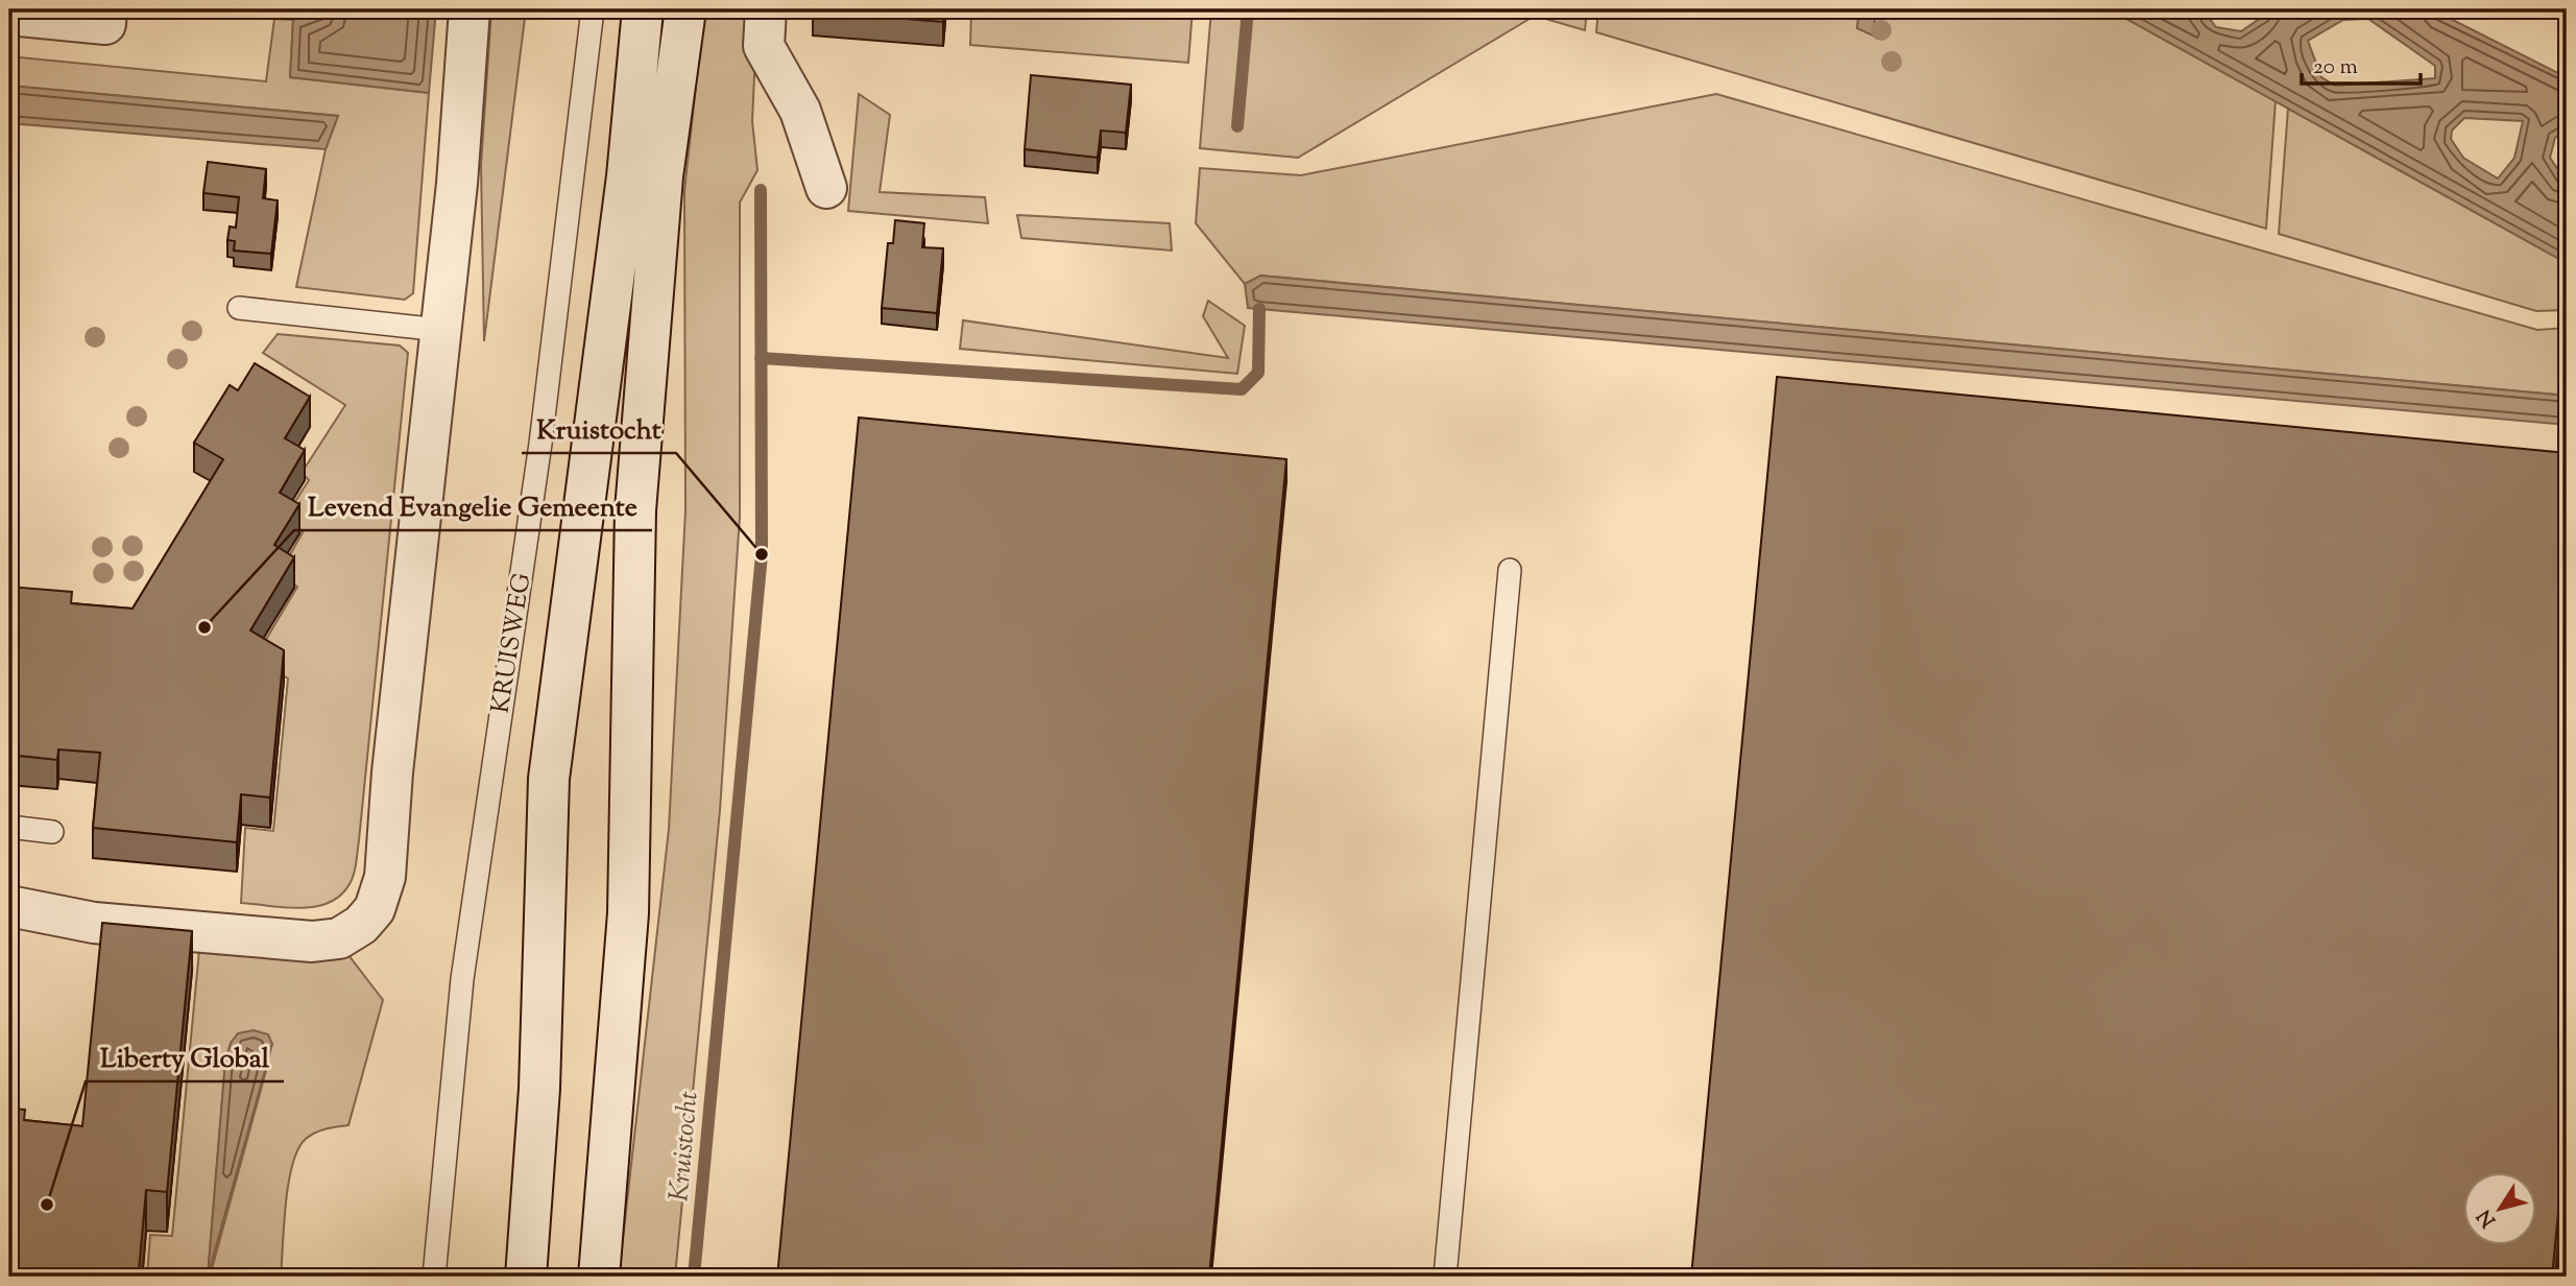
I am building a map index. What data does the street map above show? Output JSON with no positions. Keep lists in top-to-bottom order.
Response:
{
  "streets": {
    "lane": ["KRUISWEG"]
  },
  "water": ["Kruistocht"],
  "places": ["Kruistocht", "Levend Evangelie Gemeente", "Liberty Global"],
  "scale_bar": "20 m",
  "north": "bottom left"
}
